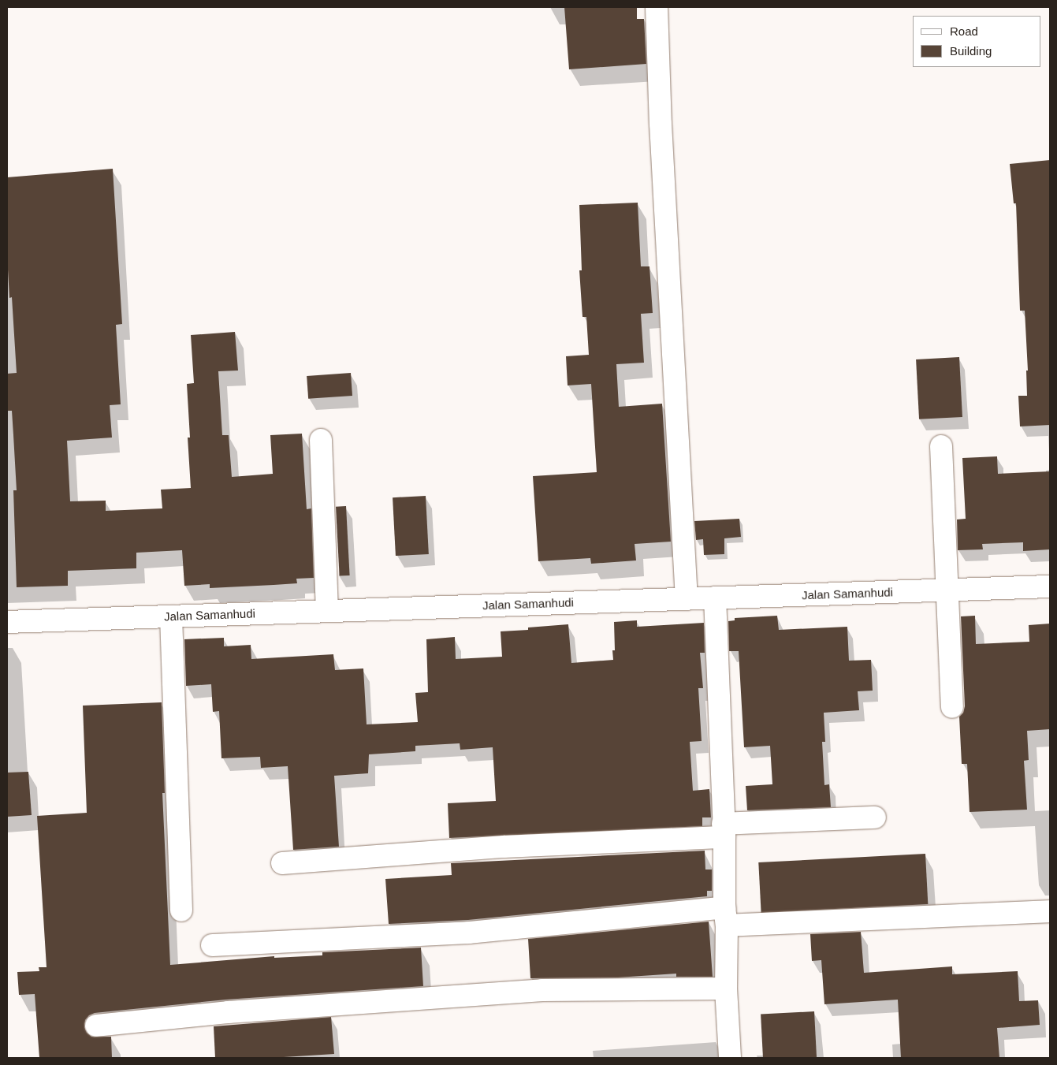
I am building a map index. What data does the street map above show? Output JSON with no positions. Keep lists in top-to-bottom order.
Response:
{
  "streets": {
    "street": ["Jalan Samanhudi"]
  },
  "legend": ["Road", "Building"]
}
